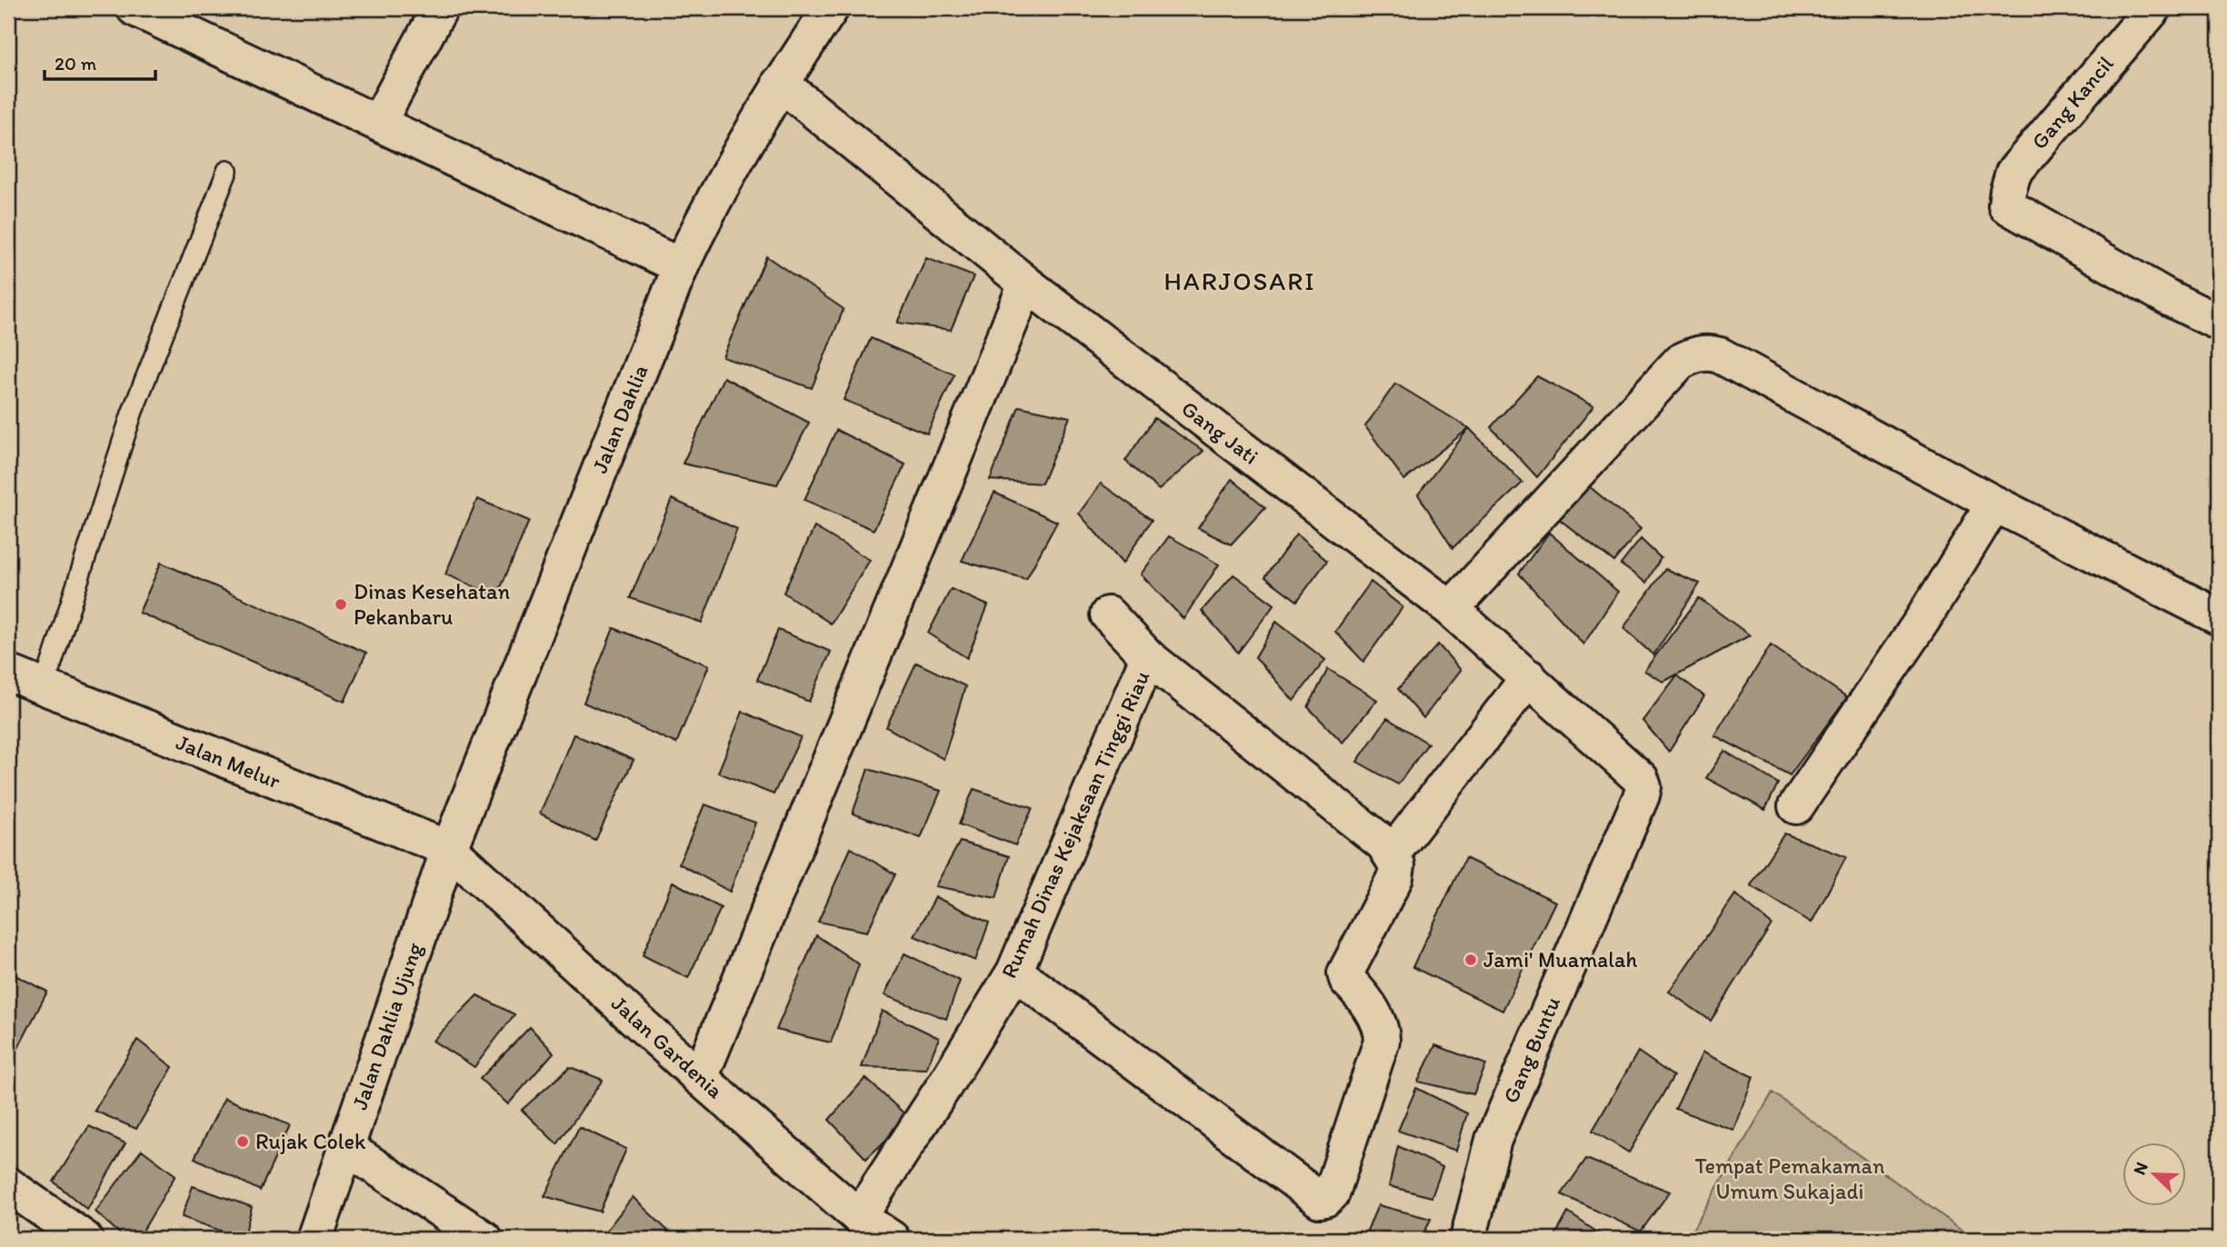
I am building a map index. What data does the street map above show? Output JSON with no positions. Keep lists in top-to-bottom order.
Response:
{
  "streets": {
    "street": [
      "Gang Kancil",
      "Jalan Dahlia",
      "Gang Jati",
      "Jalan Melur",
      "Rumah Dinas Kejaksaan Tinggi Riau",
      "Jalan Dahlia Ujung",
      "Jalan Gardenia",
      "Gang Buntu"
    ]
  },
  "crossings": [
    ["Jalan Dahlia", "Gang Jati"],
    ["Jalan Dahlia", "Jalan Melur"],
    ["Jalan Dahlia", "Jalan Dahlia Ujung"],
    ["Jalan Dahlia", "Jalan Gardenia"],
    ["Gang Jati", "Gang Buntu"],
    ["Jalan Melur", "Jalan Dahlia Ujung"],
    ["Jalan Melur", "Jalan Gardenia"],
    ["Rumah Dinas Kejaksaan Tinggi Riau", "Jalan Gardenia"],
    ["Jalan Dahlia Ujung", "Jalan Gardenia"]
  ],
  "districts": ["HARJOSARI"],
  "parks": ["Tempat Pemakaman Umum Sukajadi"],
  "places": ["Dinas Kesehatan Pekanbaru", "Jami' Muamalah", "Rujak Colek"],
  "scale_bar": "20 m",
  "north": "top left"
}
